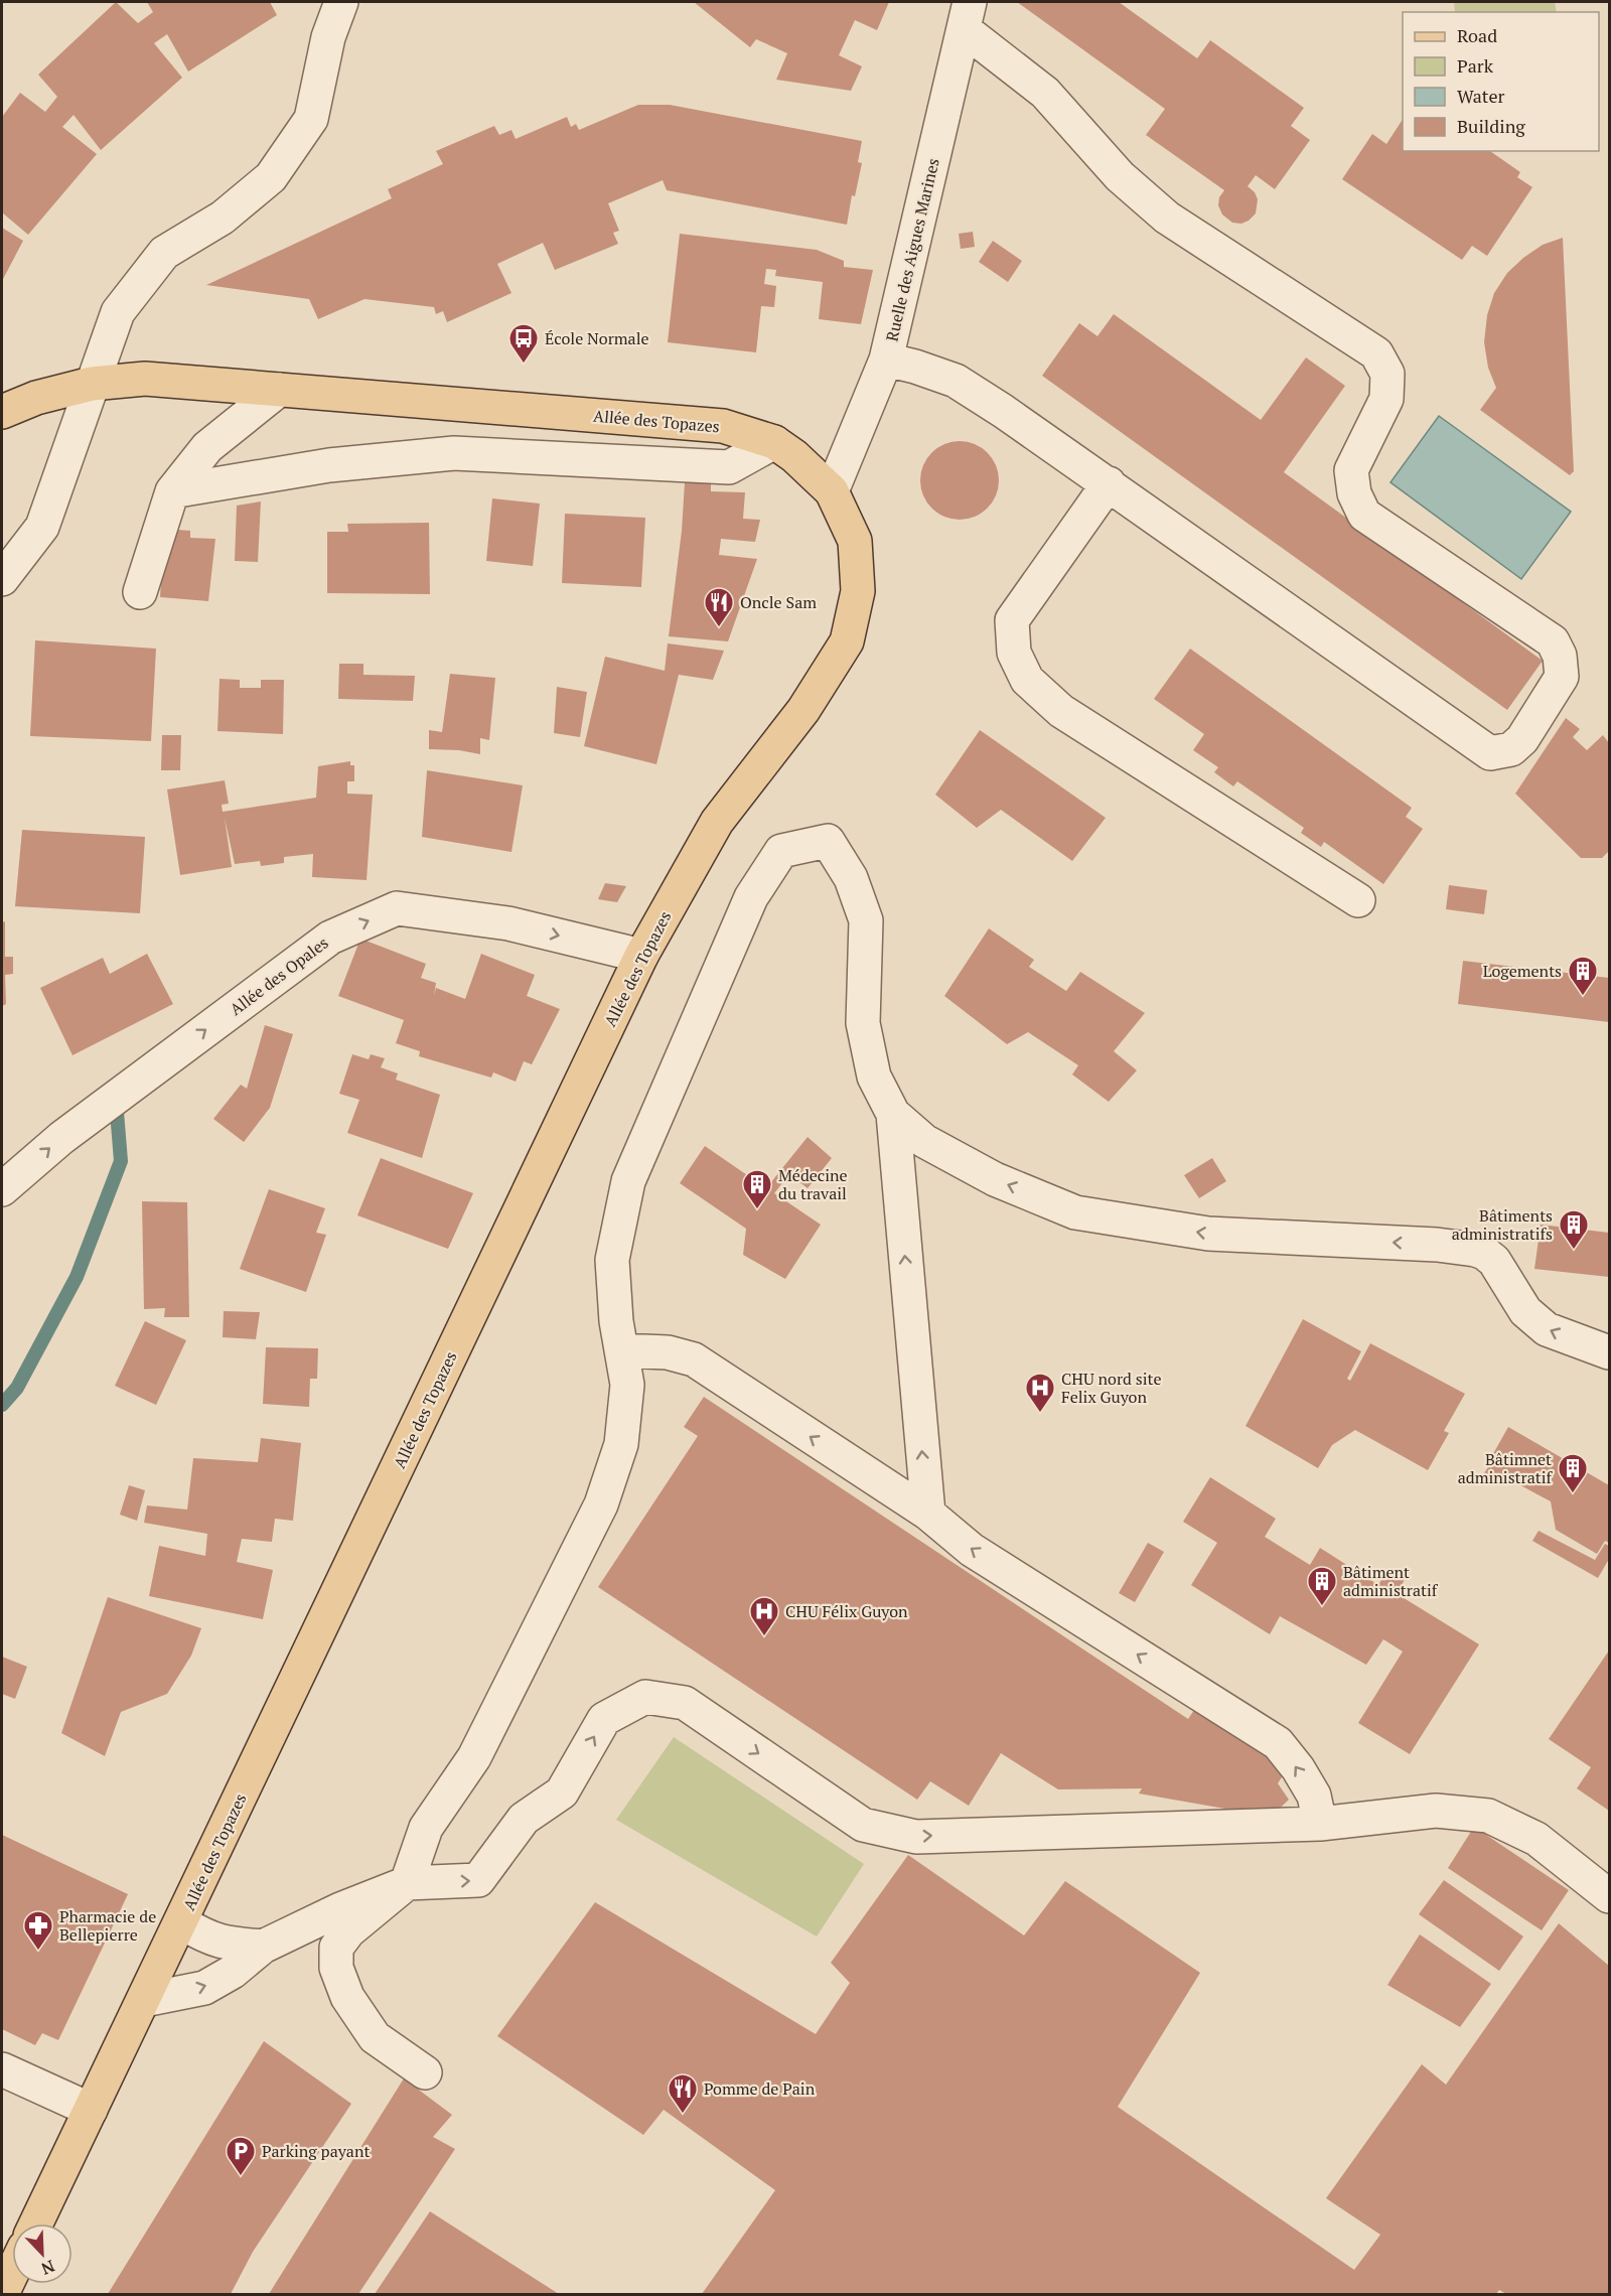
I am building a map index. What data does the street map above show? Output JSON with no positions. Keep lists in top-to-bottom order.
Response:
{
  "streets": {
    "main road": ["Allée des Topazes"],
    "street": ["Ruelle des Aigues Marines", "Allée des Opales"]
  },
  "crossings": [
    ["Ruelle des Aigues Marines", "Allée des Topazes"],
    ["Allée des Topazes", "Allée des Opales"]
  ],
  "one_way": ["Allée des Opales"],
  "places": {
    "bus stop": ["École Normale"],
    "restaurant": ["Oncle Sam", "Pomme de Pain"],
    "building": [
      "Logements",
      "Médecine du travail",
      "Bâtiments administratifs",
      "Bâtimnet administratif",
      "Bâtiment administratif"
    ],
    "hospital": ["CHU nord site Felix Guyon", "CHU Félix Guyon"],
    "pharmacy": ["Pharmacie de Bellepierre"],
    "parking": ["Parking payant"]
  },
  "legend": [
    "Road",
    "Park",
    "Water",
    "Building"
  ],
  "north": "bottom right"
}
